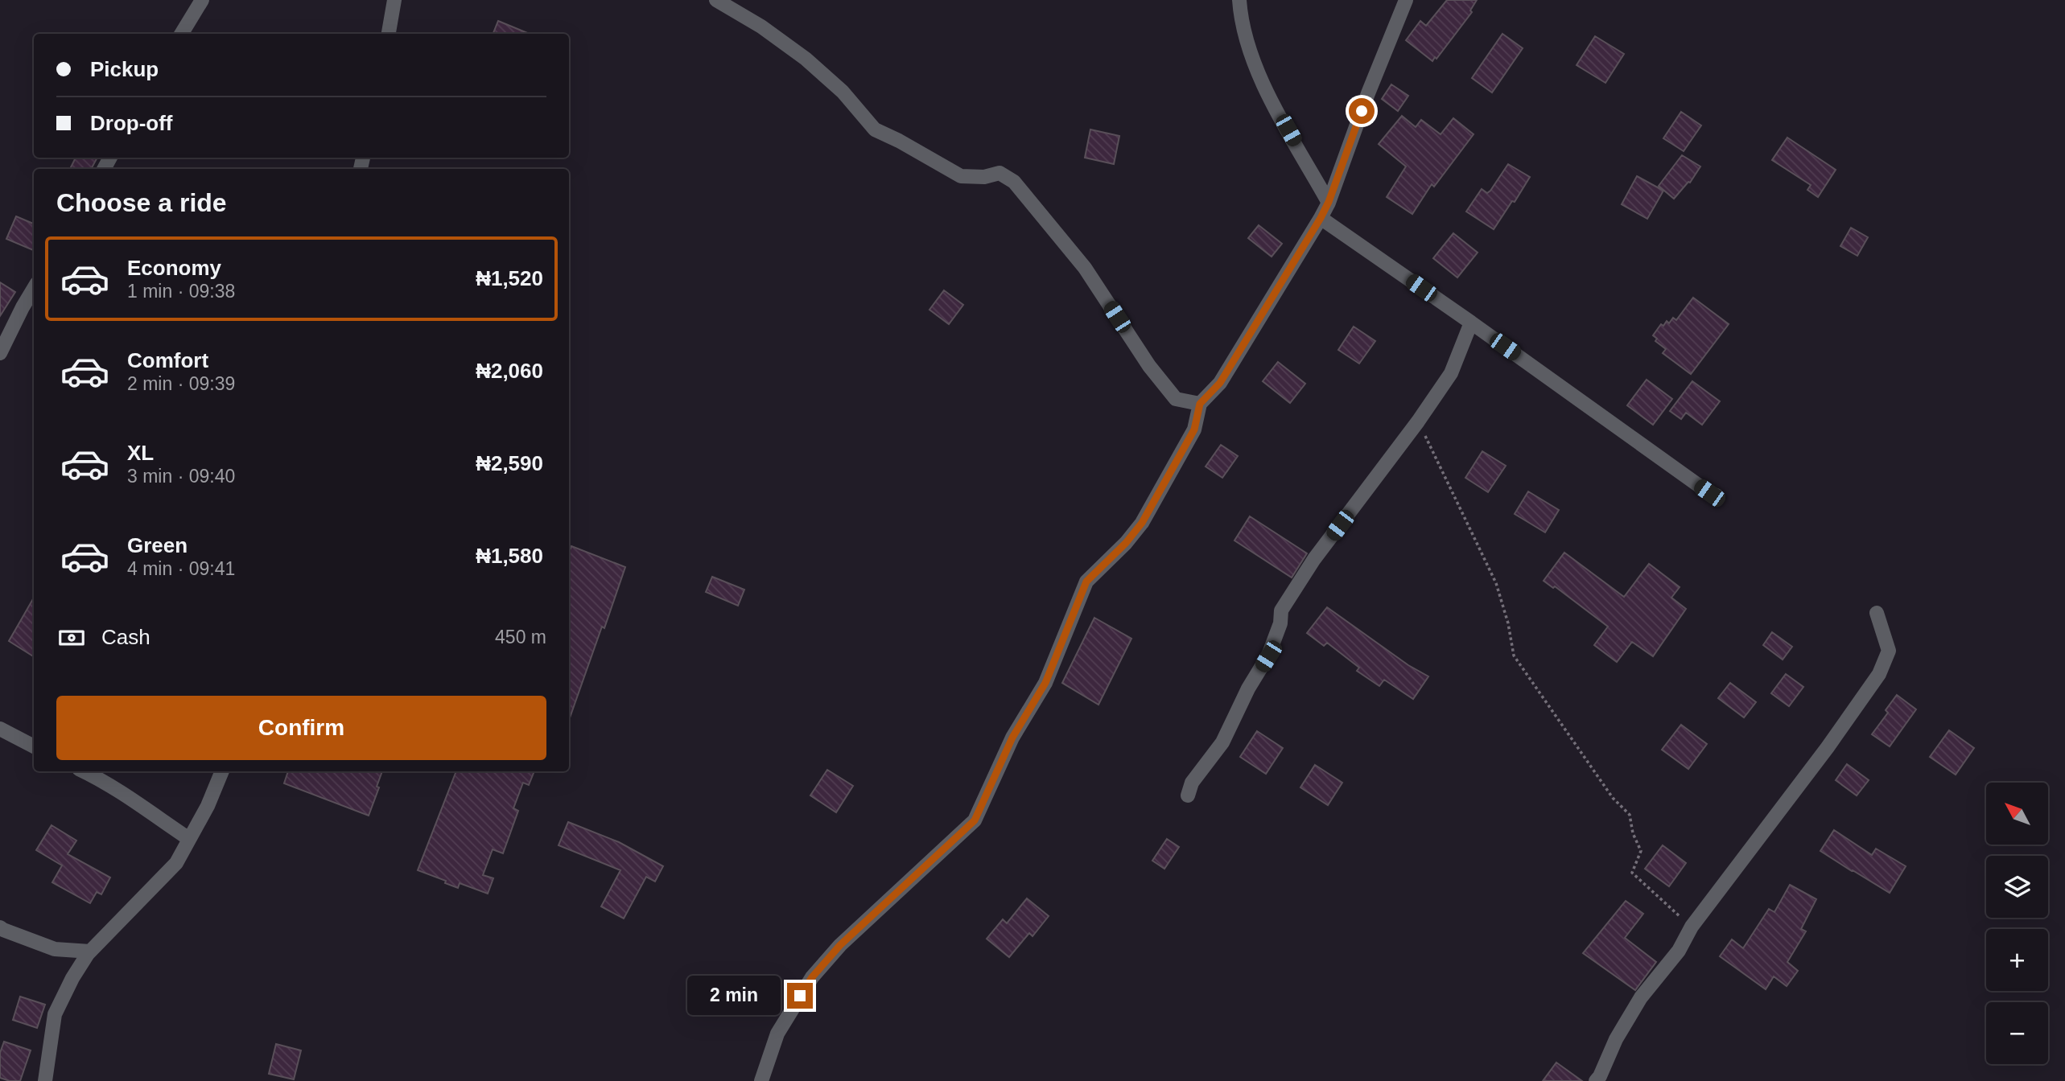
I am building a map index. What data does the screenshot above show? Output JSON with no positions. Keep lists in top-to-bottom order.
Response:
{
  "north": "top left",
  "page": {
    "banner": ["Pickup", "Drop-off"],
    "heading": "Choose a ride",
    "list": [
      {
        "name": "Economy",
        "note": "1 min · 09:38",
        "value": "₦1,520"
      },
      {
        "name": "Comfort",
        "note": "2 min · 09:39",
        "value": "₦2,060"
      },
      {
        "name": "XL",
        "note": "3 min · 09:40",
        "value": "₦2,590"
      },
      {
        "name": "Green",
        "note": "4 min · 09:41",
        "value": "₦1,580"
      }
    ],
    "pay": ["Cash", "450 m"],
    "buttons": "Confirm",
    "map_buttons": ["+", "−"],
    "bubble": "2 min"
  }
}
